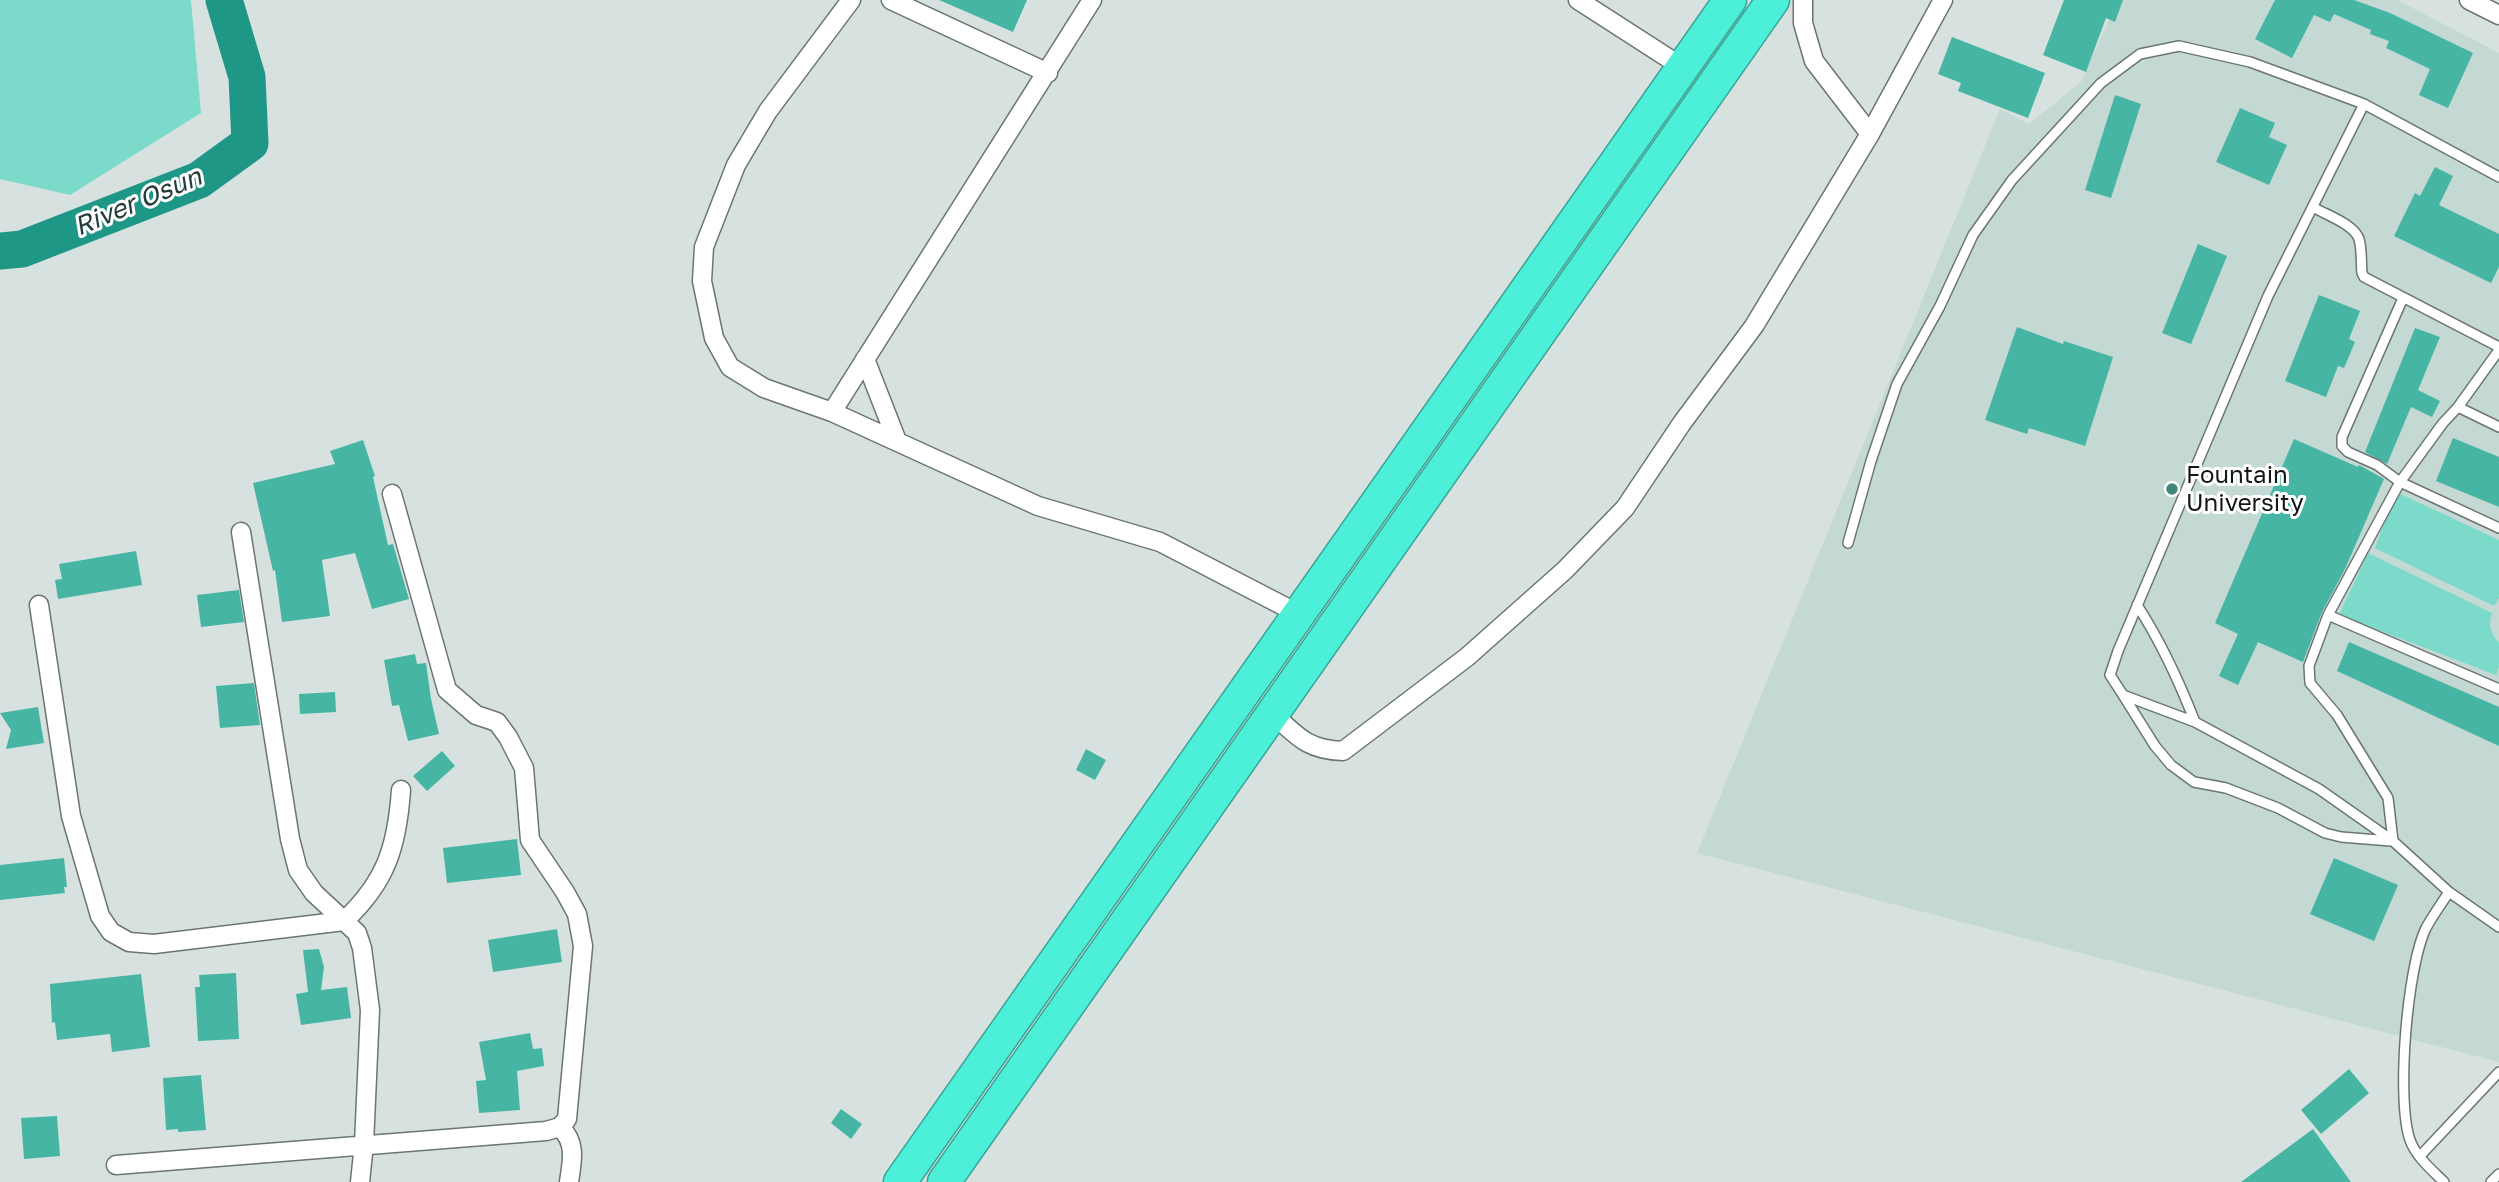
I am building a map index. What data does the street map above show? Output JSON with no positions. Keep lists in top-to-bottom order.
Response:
{
  "water": ["River Osun"],
  "places": ["Fountain University"]
}
